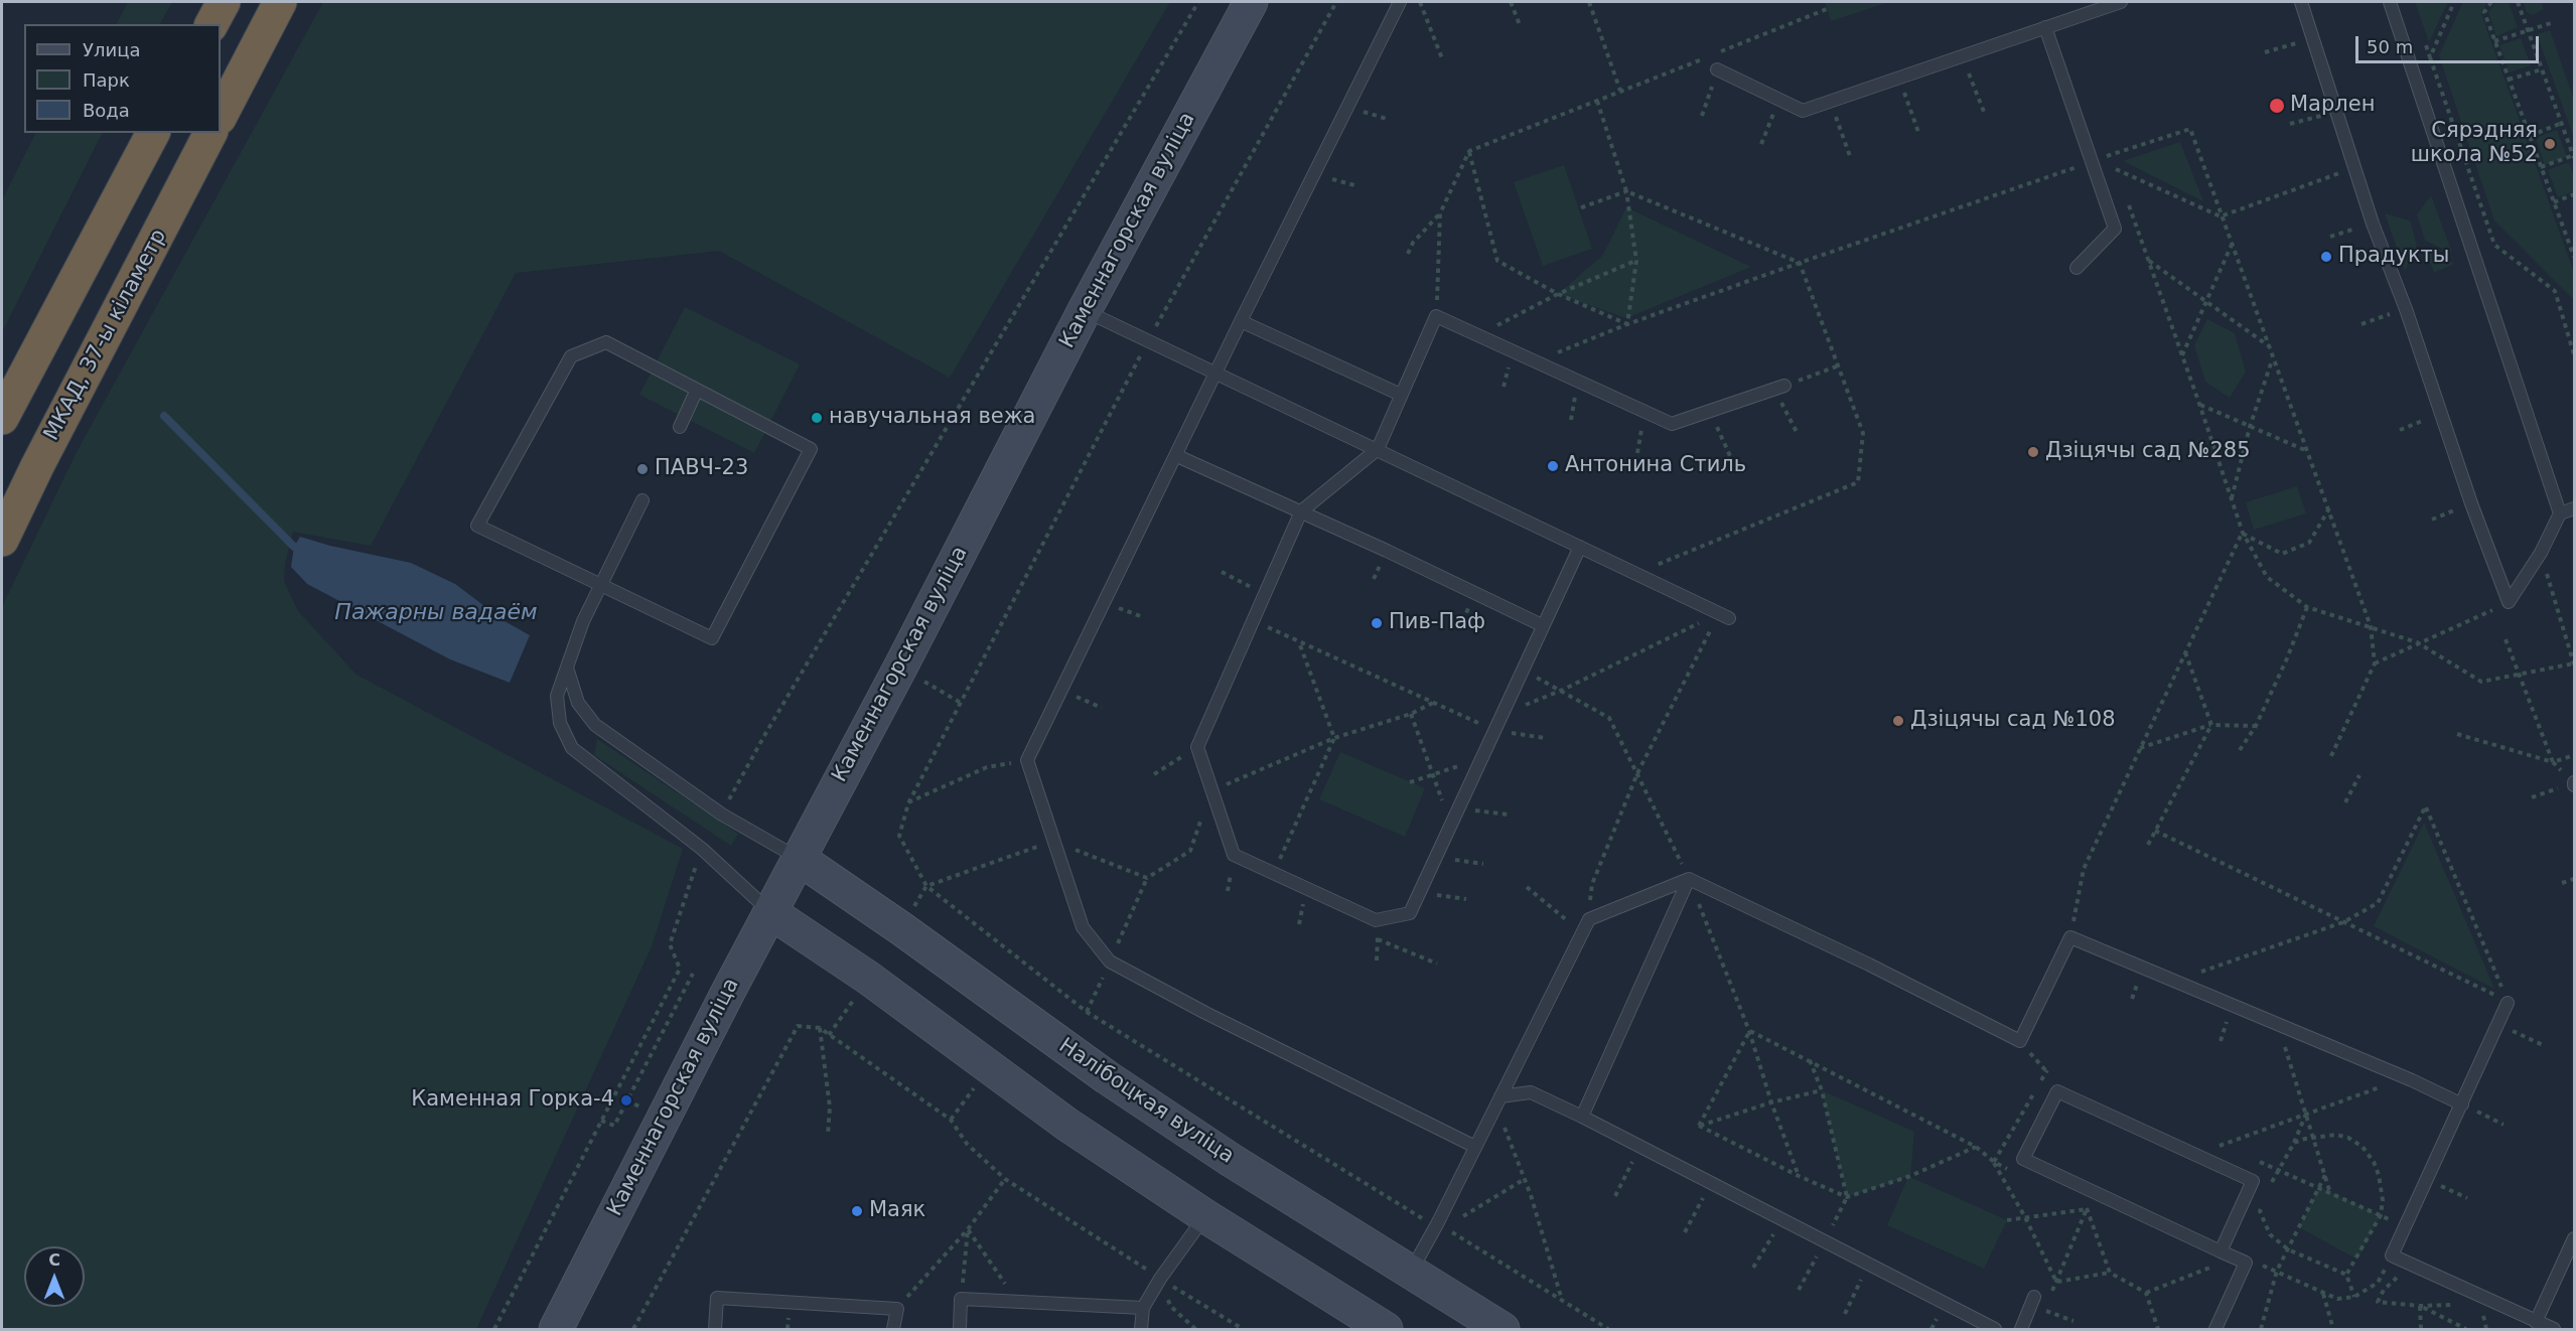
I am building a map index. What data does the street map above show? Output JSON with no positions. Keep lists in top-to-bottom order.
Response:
{
  "streets": {
    "highway": ["МКАД, 37-ы кіламетр"],
    "main road": ["Каменнагорская вуліца", "Налібоцкая вуліца"]
  },
  "crossings": [
    ["Каменнагорская вуліца", "Налібоцкая вуліца"]
  ],
  "water": ["Пажарны вадаём"],
  "places": [
    "Марлен",
    "Сярэдняя школа №52",
    "Прадукты",
    "навучальная вежа",
    "Дзіцячы сад №285",
    "Антонина Стиль",
    "ПАВЧ-23",
    "Пив-Паф",
    "Дзіцячы сад №108",
    "Каменная Горка-4",
    "Маяк"
  ],
  "legend": ["Улица", "Парк", "Вода"],
  "scale_bar": "50 m",
  "north": "top"
}
